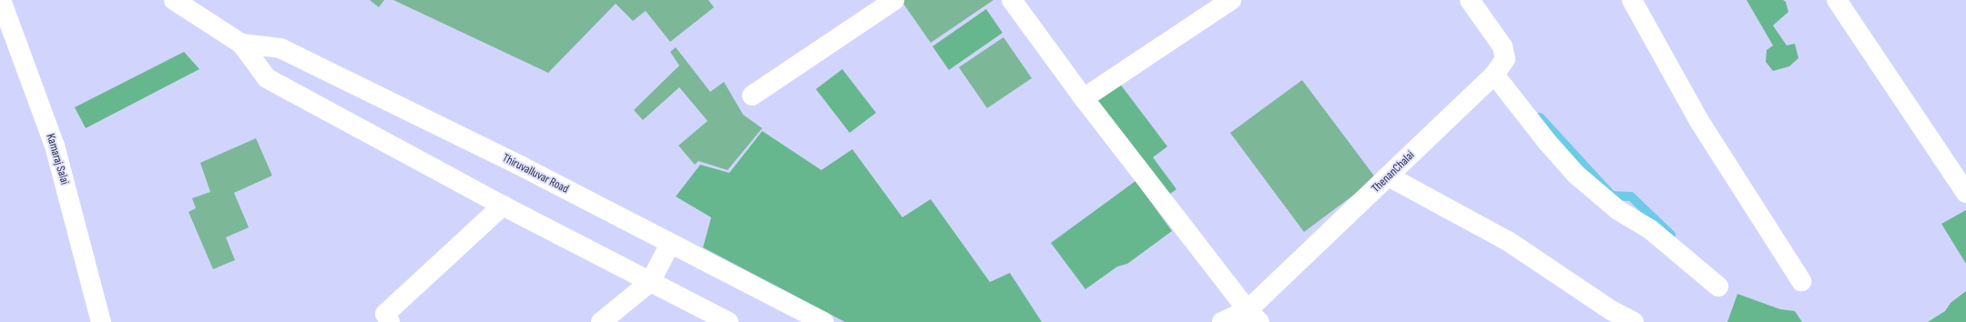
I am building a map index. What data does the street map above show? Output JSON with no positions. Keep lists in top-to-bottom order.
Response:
{
  "streets": {
    "street": ["Kamaraj Salai", "ThenanChalai", "Thiruvalluvar Road"]
  }
}
